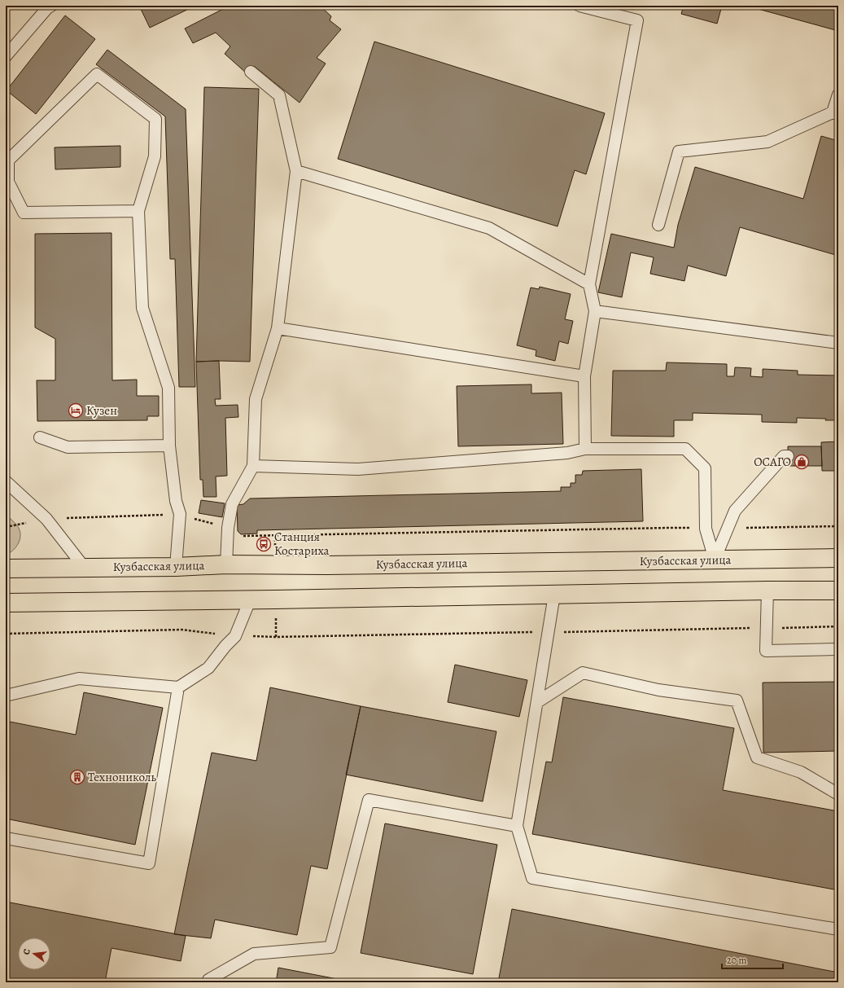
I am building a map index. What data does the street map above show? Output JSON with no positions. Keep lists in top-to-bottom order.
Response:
{
  "streets": {
    "main road": ["Кузбасская улица"]
  },
  "places": {
    "hotel": ["Кузен"],
    "shop": ["ОСАГО"],
    "bus stop": ["Станция Костариха"],
    "building": ["Технониколь"]
  },
  "scale_bar": "20 m",
  "north": "left"
}
